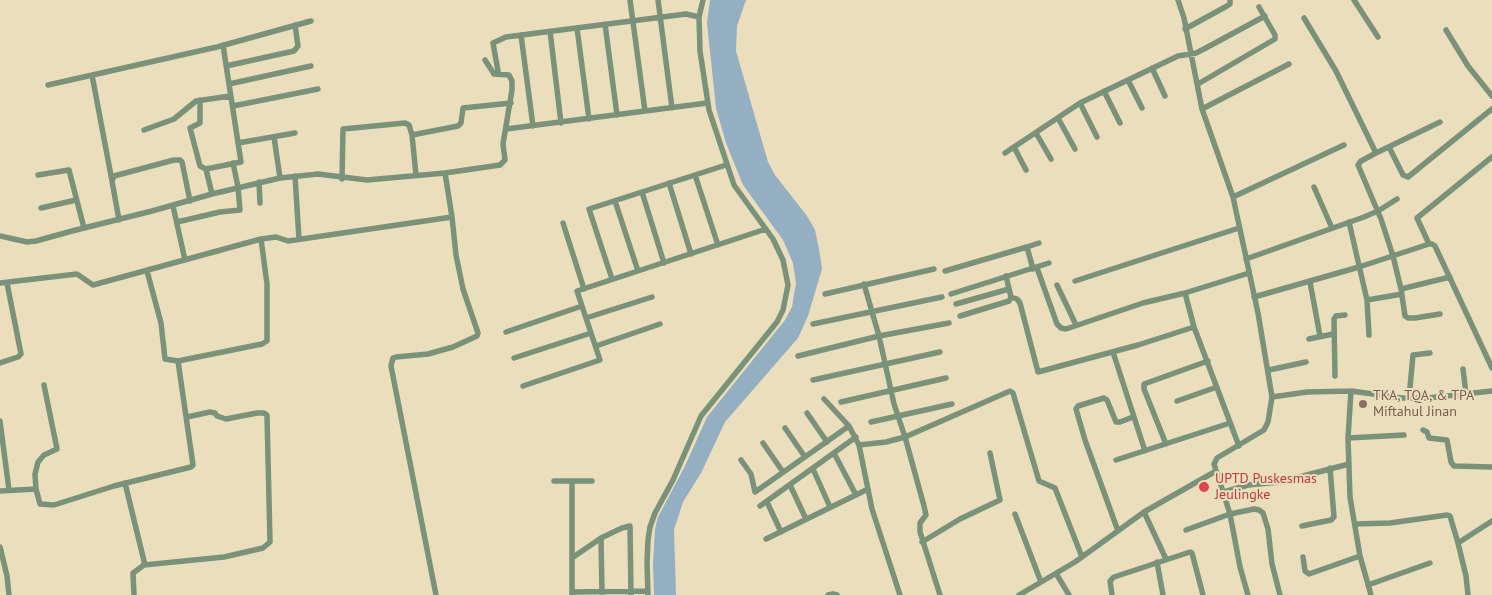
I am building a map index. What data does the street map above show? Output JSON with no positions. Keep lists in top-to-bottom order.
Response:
{
  "places": ["TKA, TQA, & TPA Miftahul Jinan", "UPTD Puskesmas Jeulingke"]
}
